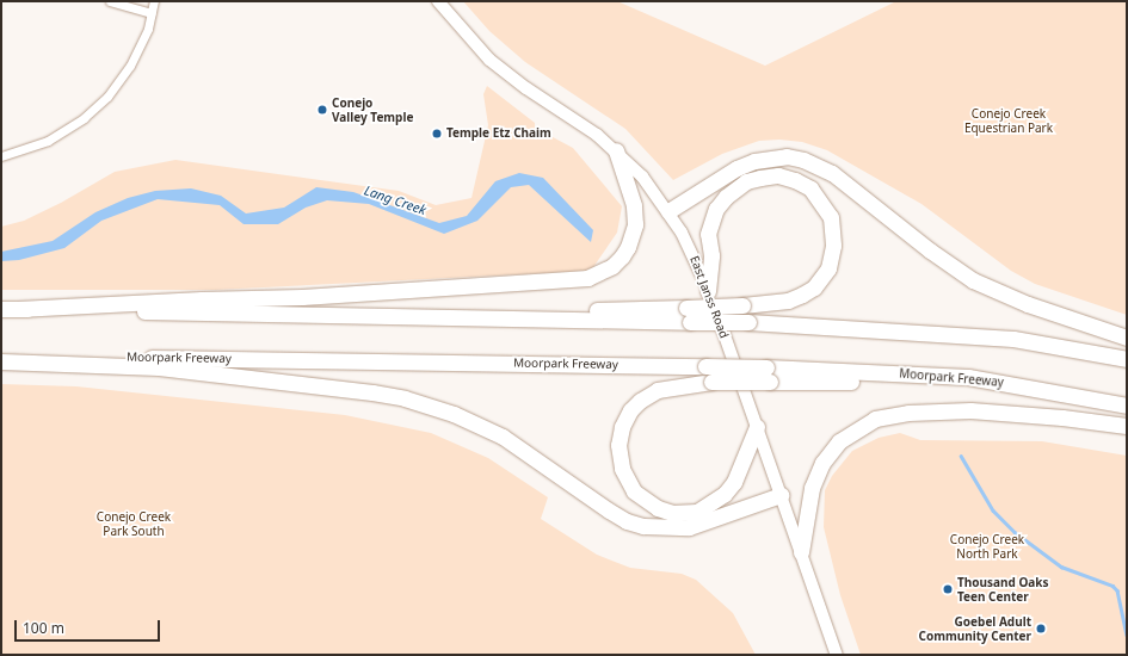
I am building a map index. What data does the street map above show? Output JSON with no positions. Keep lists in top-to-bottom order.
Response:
{
  "streets": {
    "highway": ["Moorpark Freeway"],
    "main road": ["East Janss Road"]
  },
  "water": ["Lang Creek"],
  "parks": ["Conejo Creek Equestrian Park", "Conejo Creek Park South", "Conejo Creek North Park"],
  "places": [
    "Conejo Valley Temple",
    "Temple Etz Chaim",
    "Thousand Oaks Teen Center",
    "Goebel Adult Community Center"
  ],
  "scale_bar": "100 m"
}
